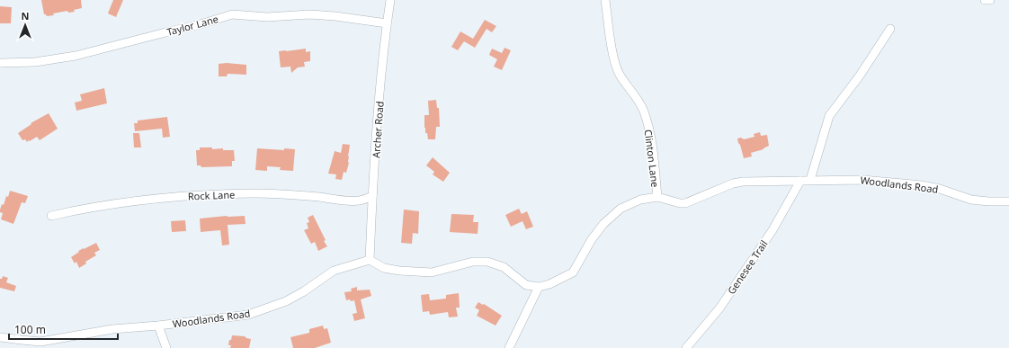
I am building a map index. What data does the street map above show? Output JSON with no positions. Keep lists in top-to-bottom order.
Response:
{
  "streets": {
    "street": [
      "Taylor Lane",
      "Archer Road",
      "Clinton Lane",
      "Woodlands Road",
      "Rock Lane",
      "Genesee Trail"
    ]
  },
  "crossings": [
    ["Taylor Lane", "Archer Road"],
    ["Archer Road", "Woodlands Road"],
    ["Archer Road", "Rock Lane"],
    ["Clinton Lane", "Woodlands Road"],
    ["Woodlands Road", "Genesee Trail"]
  ],
  "scale_bar": "100 m",
  "north": "top"
}
